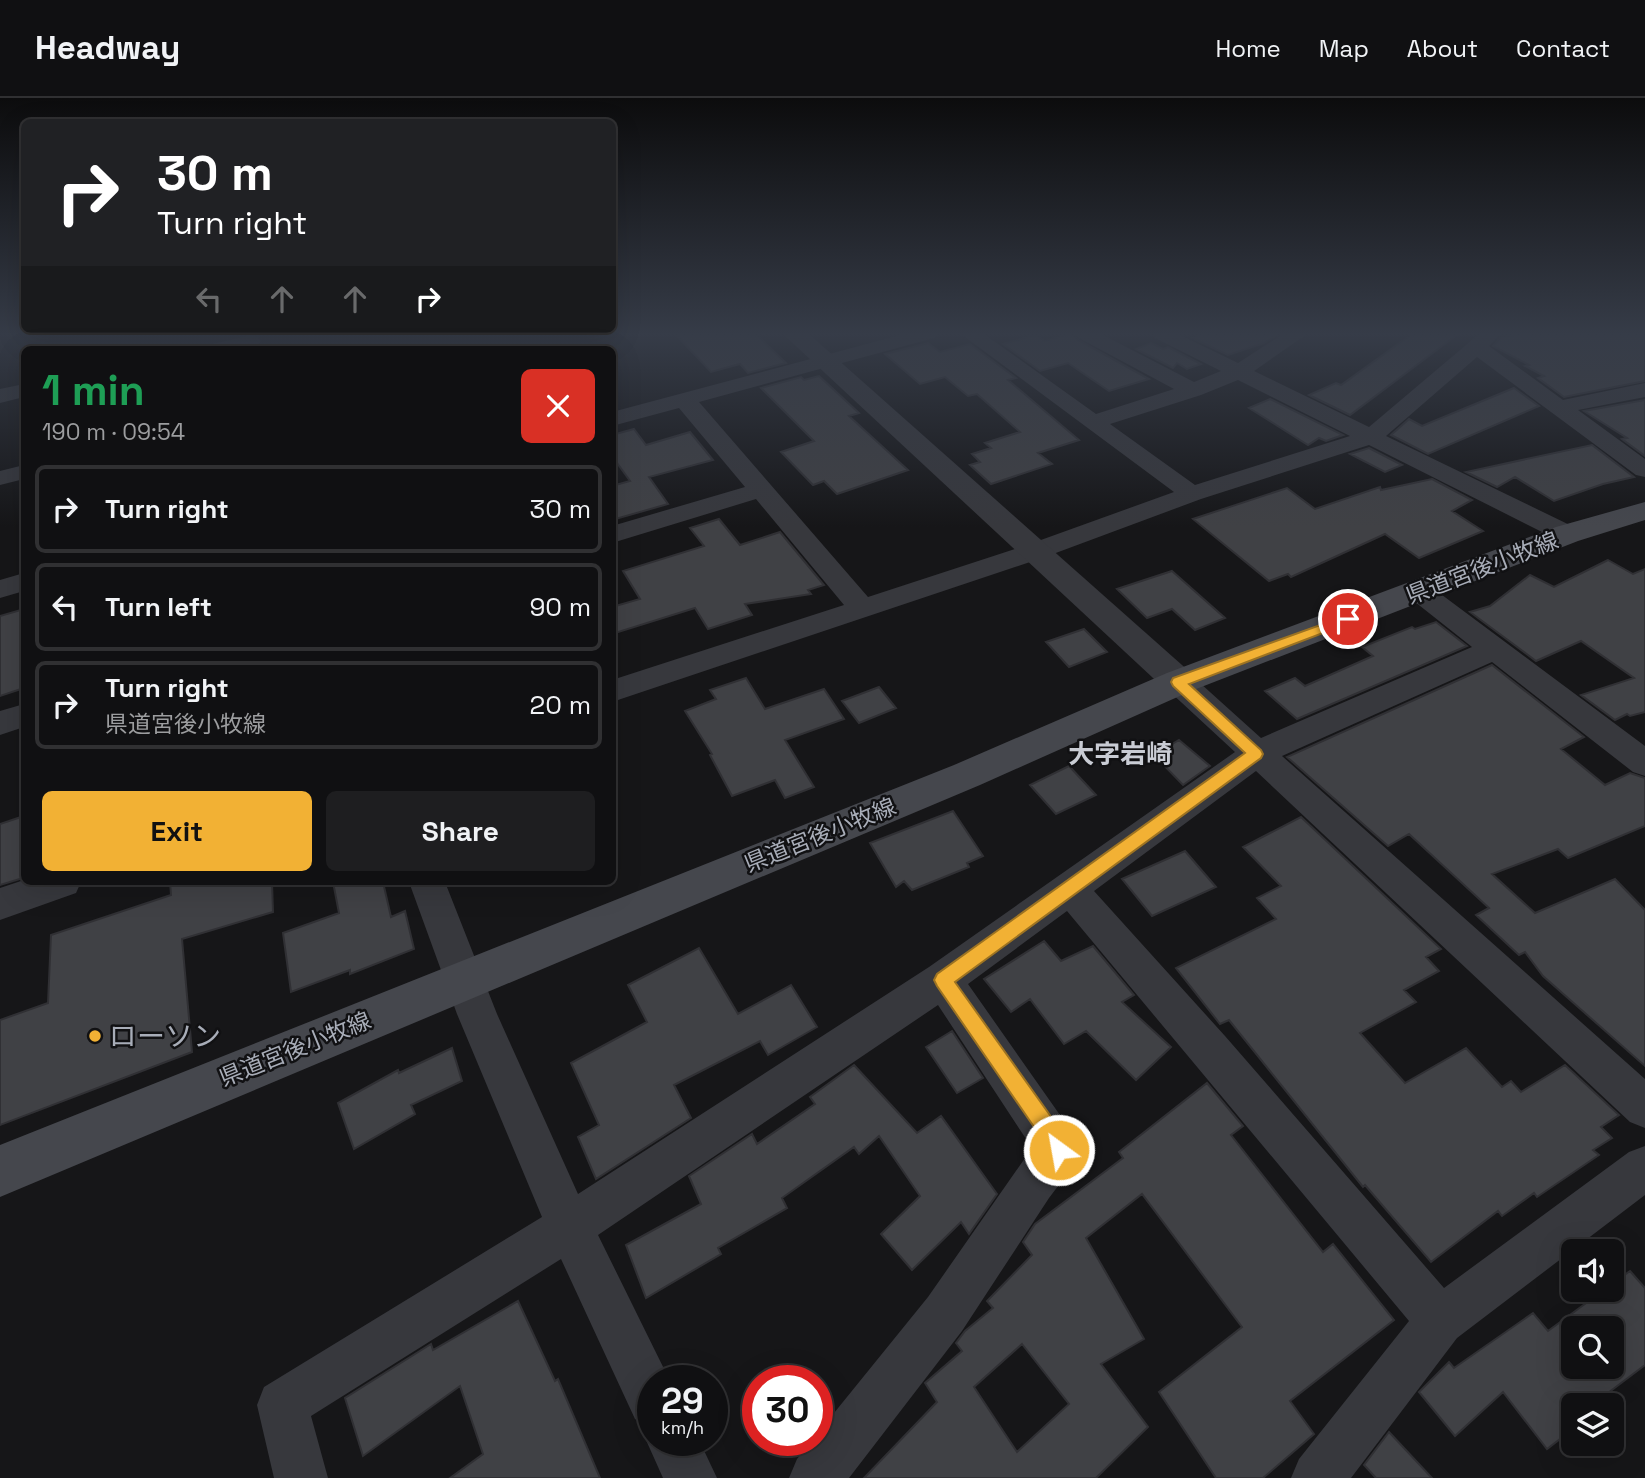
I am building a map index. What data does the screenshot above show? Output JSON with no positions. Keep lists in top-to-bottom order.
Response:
{
  "streets": {
    "main road": ["県道宮後小牧線"]
  },
  "districts": ["大字岩崎"],
  "places": ["ローソン"],
  "page": {
    "header": "Headway",
    "nav": [
      "Home",
      "Map",
      "About",
      "Contact"
    ],
    "turn": ["30 m", "Turn right"],
    "heading": ["1 min", "190 m · 09:54"],
    "list": [
      {
        "name": "Turn right",
        "value": "30 m"
      },
      {
        "name": "Turn left",
        "value": "90 m"
      },
      {
        "name": "Turn right",
        "note": "県道宮後小牧線",
        "value": "20 m"
      }
    ],
    "buttons": ["Exit", "Share"],
    "speed": "29 km/h",
    "limit": "30"
  }
}
